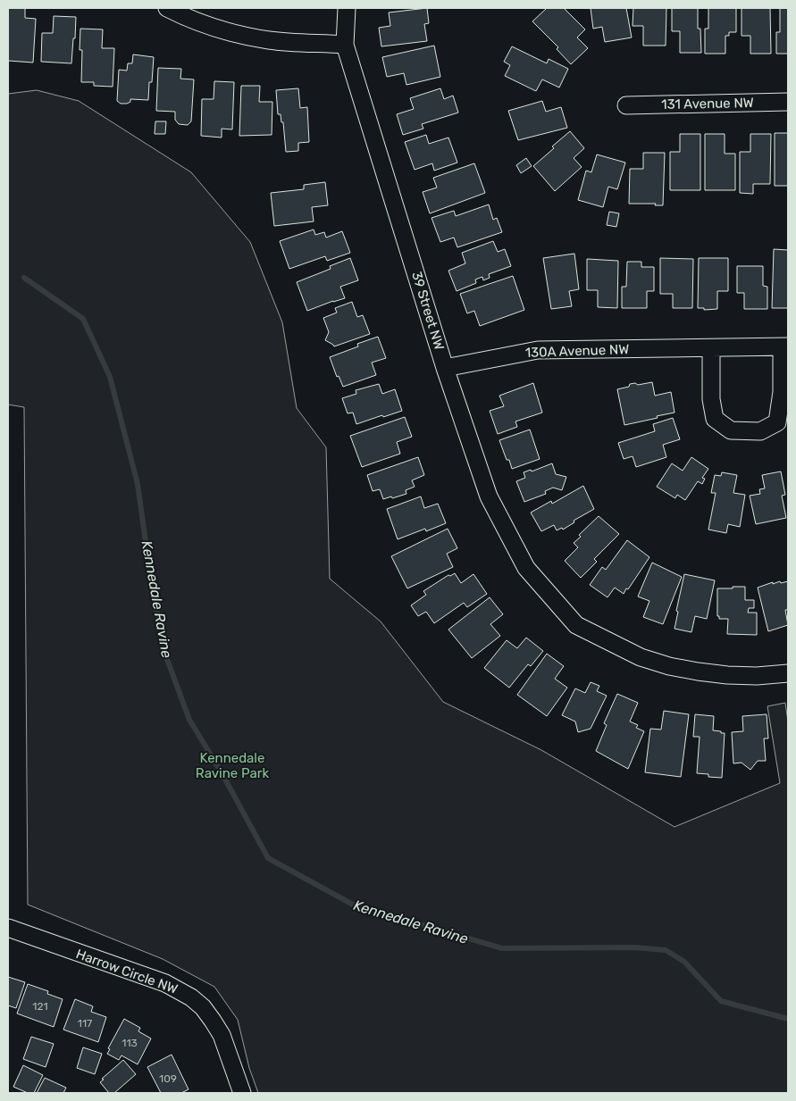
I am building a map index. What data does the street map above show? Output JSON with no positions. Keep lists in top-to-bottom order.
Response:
{
  "streets": {
    "street": [
      "131 Avenue NW",
      "39 Street NW",
      "130A Avenue NW",
      "Harrow Circle NW"
    ]
  },
  "crossings": [
    ["39 Street NW", "130A Avenue NW"]
  ],
  "water": ["Kennedale Ravine"],
  "parks": ["Kennedale Ravine Park"],
  "house_numbers": [
    "121",
    "117",
    "113",
    "109"
  ]
}
